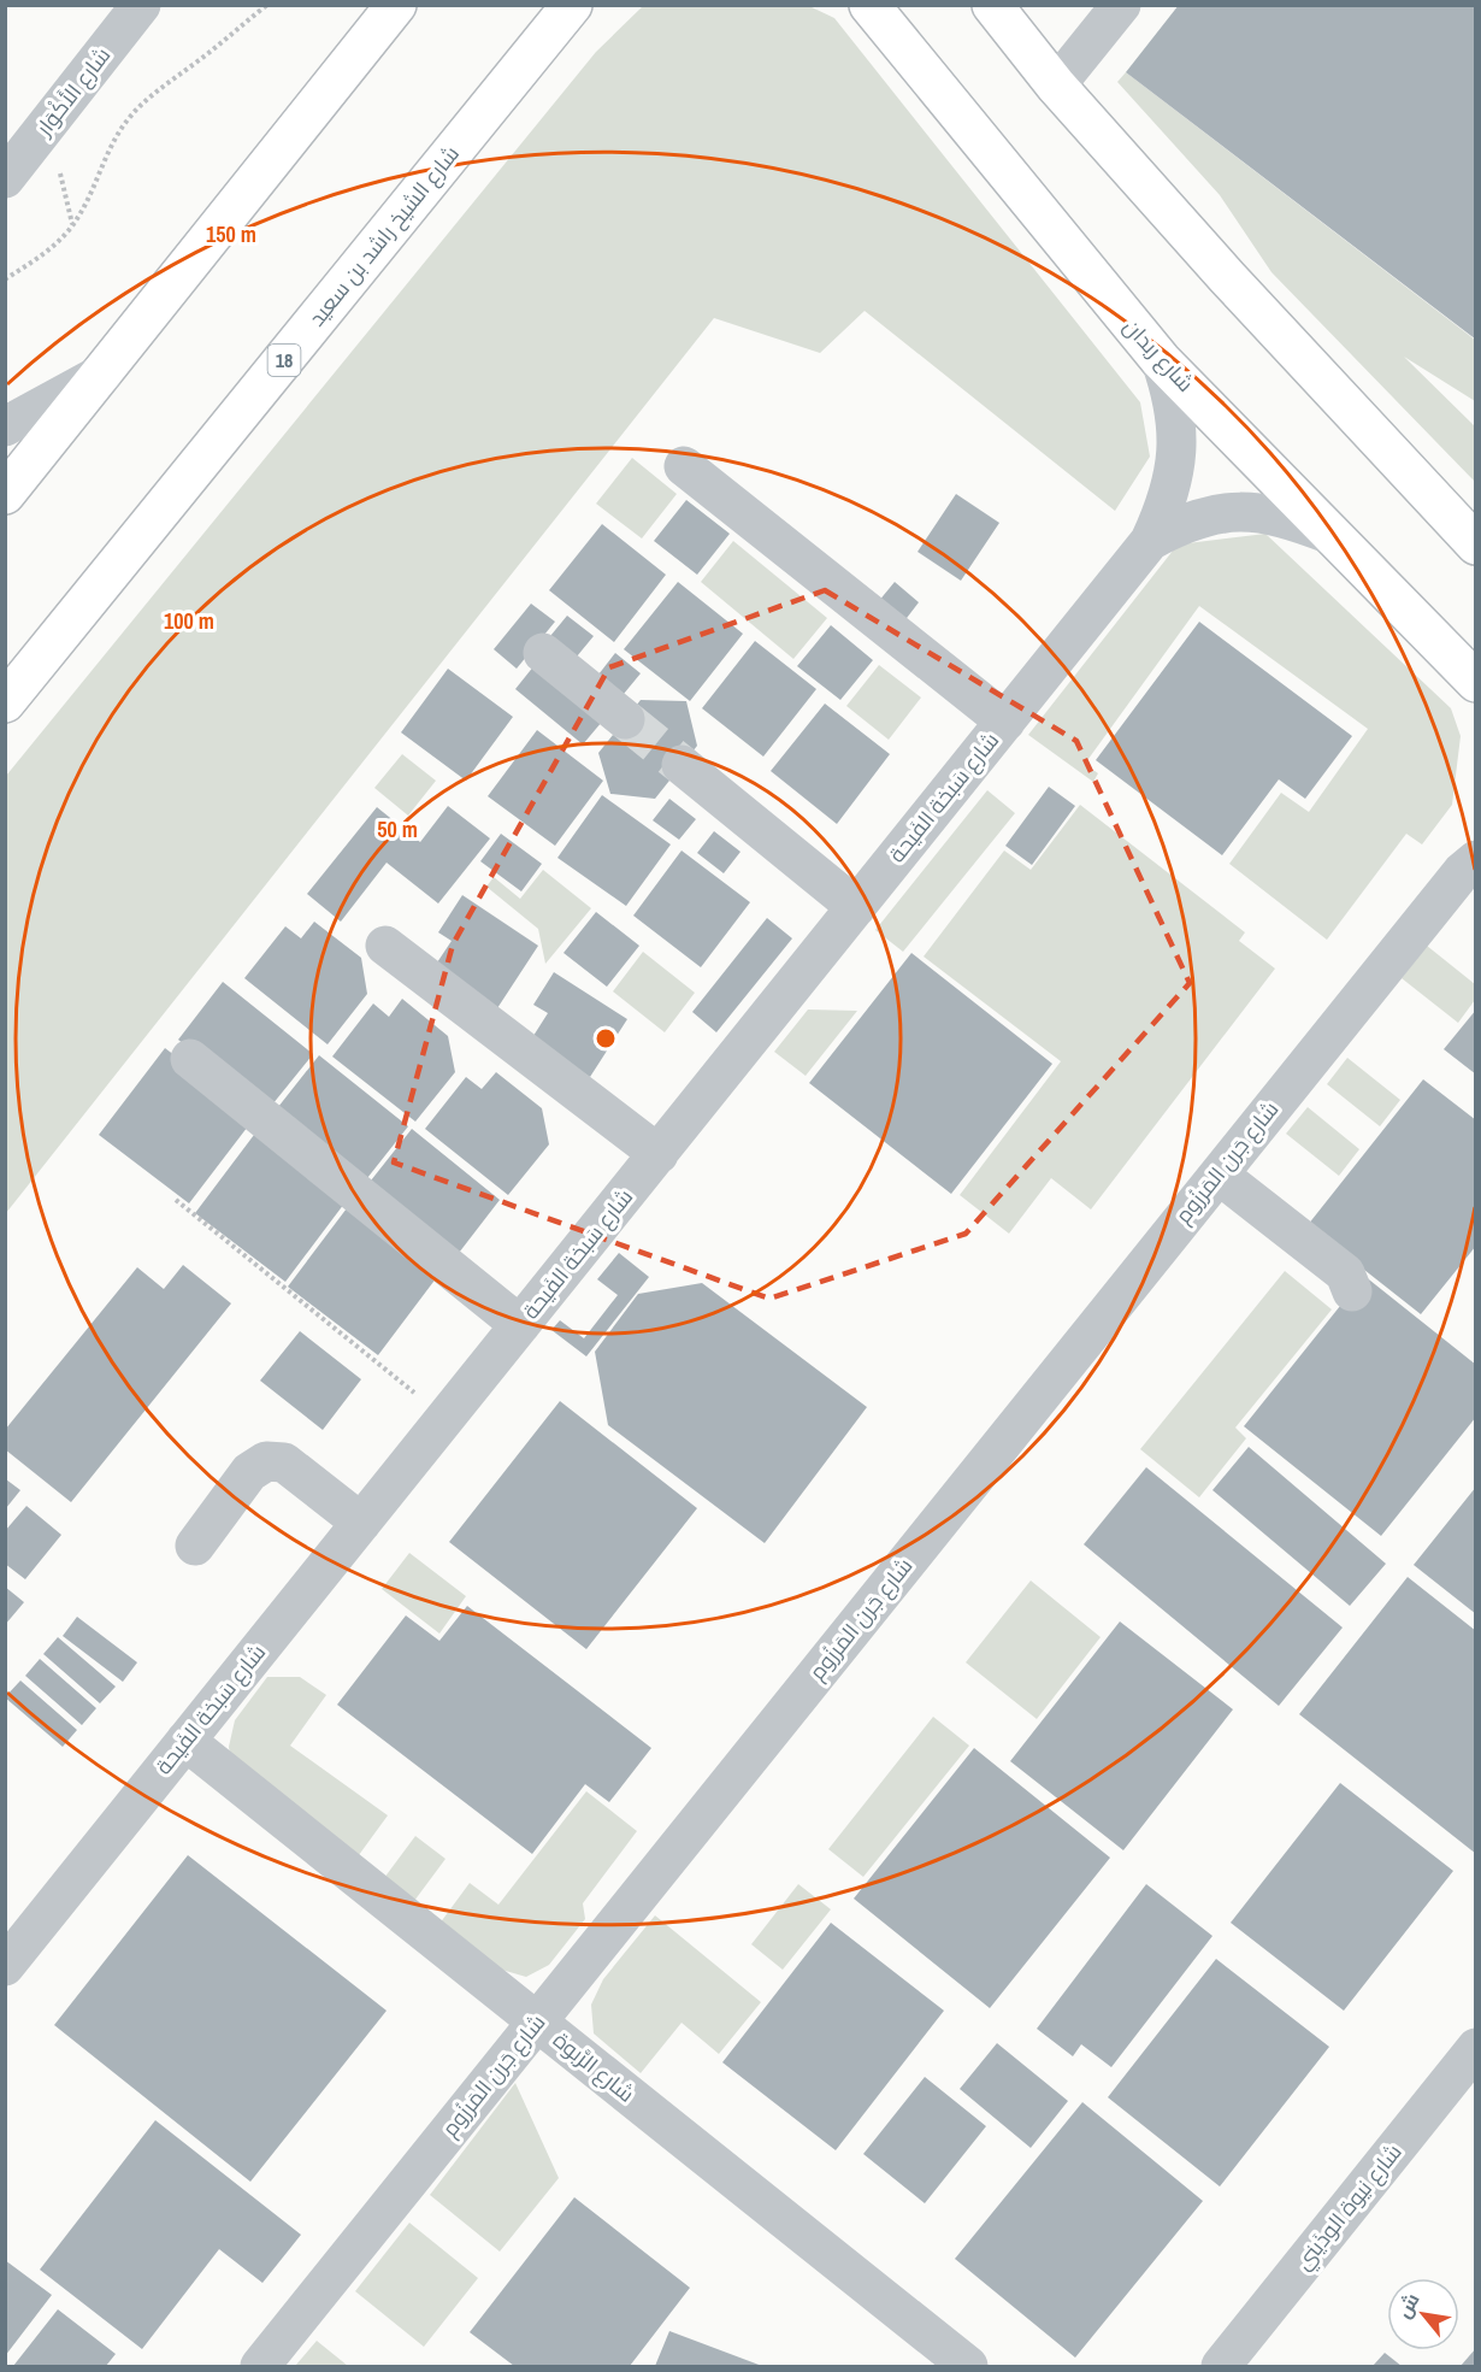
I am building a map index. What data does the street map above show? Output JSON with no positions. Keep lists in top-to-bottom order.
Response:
{
  "streets": {
    "main road": ["شارع الشيخ راشد بن سعيد", "شارع ربدان", "18"],
    "street": [
      "شارع الأَكْوَار",
      "شارع سَبخة الفَيحة",
      "شارع جَرن المَرزُوم",
      "شارع الرَّبوة",
      "شارع نيوة الوذَيني"
    ]
  },
  "crossings": [
    ["شارع ربدان", "شارع سَبخة الفَيحة"],
    ["شارع سَبخة الفَيحة", "شارع الرَّبوة"],
    ["شارع جَرن المَرزُوم", "شارع الرَّبوة"]
  ],
  "north": "top left",
  "rings": ["150 m", "100 m", "50 m"]
}
